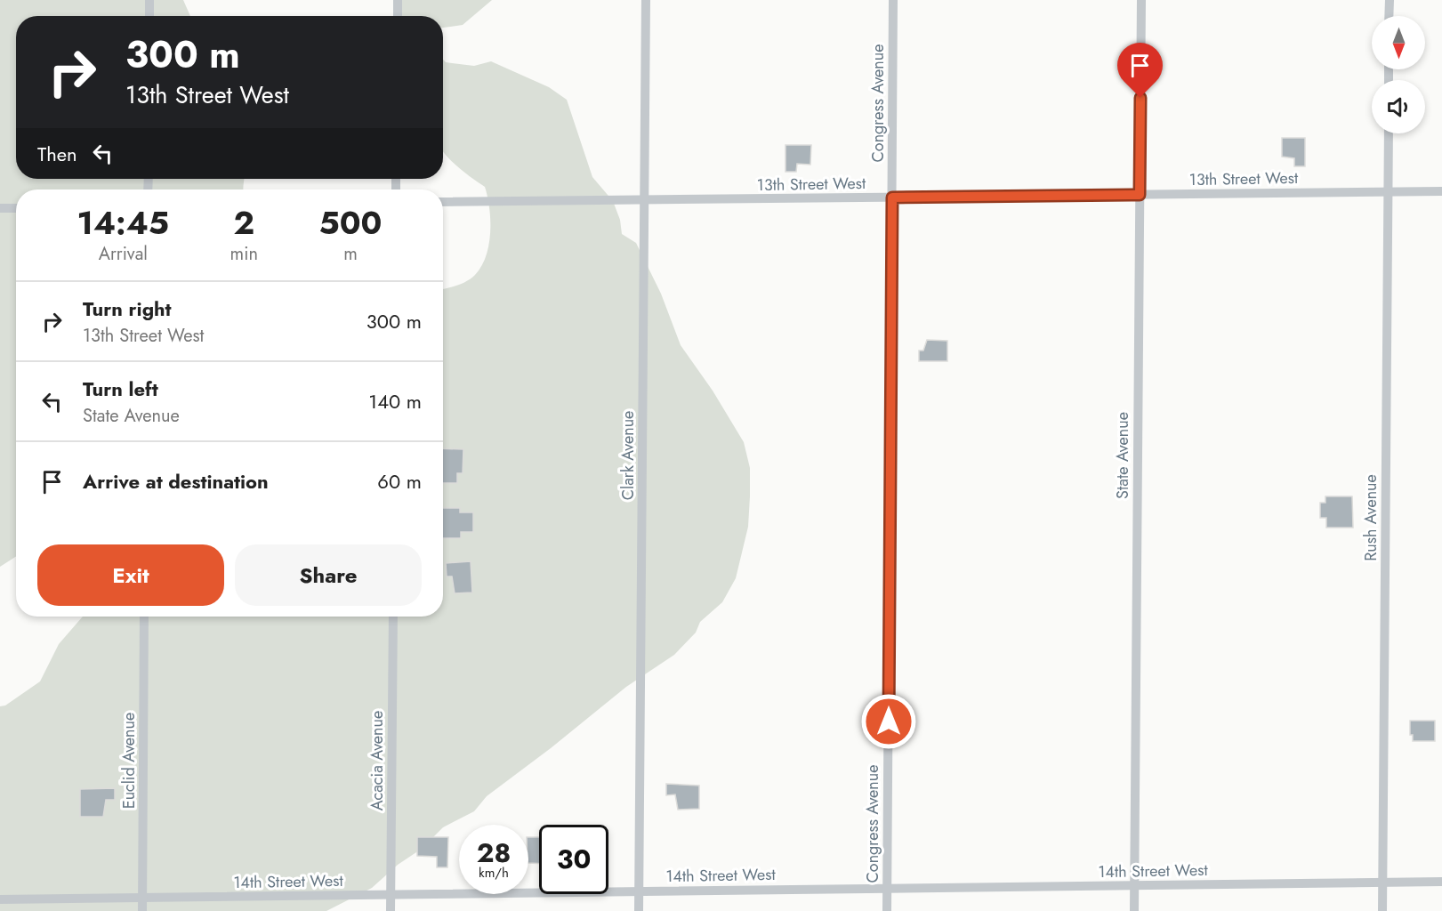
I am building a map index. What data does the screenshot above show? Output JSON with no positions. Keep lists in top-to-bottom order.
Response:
{
  "streets": {
    "street": [
      "Congress Avenue",
      "13th Street West",
      "Clark Avenue",
      "State Avenue",
      "Rush Avenue",
      "Euclid Avenue",
      "Acacia Avenue",
      "14th Street West"
    ]
  },
  "crossings": [
    ["Congress Avenue", "13th Street West"],
    ["Congress Avenue", "14th Street West"],
    ["13th Street West", "Clark Avenue"],
    ["13th Street West", "State Avenue"],
    ["13th Street West", "Rush Avenue"],
    ["Clark Avenue", "14th Street West"],
    ["State Avenue", "14th Street West"],
    ["Rush Avenue", "14th Street West"],
    ["Euclid Avenue", "14th Street West"],
    ["Acacia Avenue", "14th Street West"]
  ],
  "north": "bottom",
  "page": {
    "turn": ["300 m", "13th Street West"],
    "then": "Then",
    "eta": [
      "14:45",
      "Arrival",
      "2",
      "min",
      "500",
      "m"
    ],
    "list": [
      {
        "name": "Turn right",
        "note": "13th Street West",
        "value": "300 m"
      },
      {
        "name": "Turn left",
        "note": "State Avenue",
        "value": "140 m"
      },
      {
        "name": "Arrive at destination",
        "value": "60 m"
      }
    ],
    "buttons": ["Exit", "Share"],
    "speed": "28 km/h",
    "limit": "30"
  }
}
